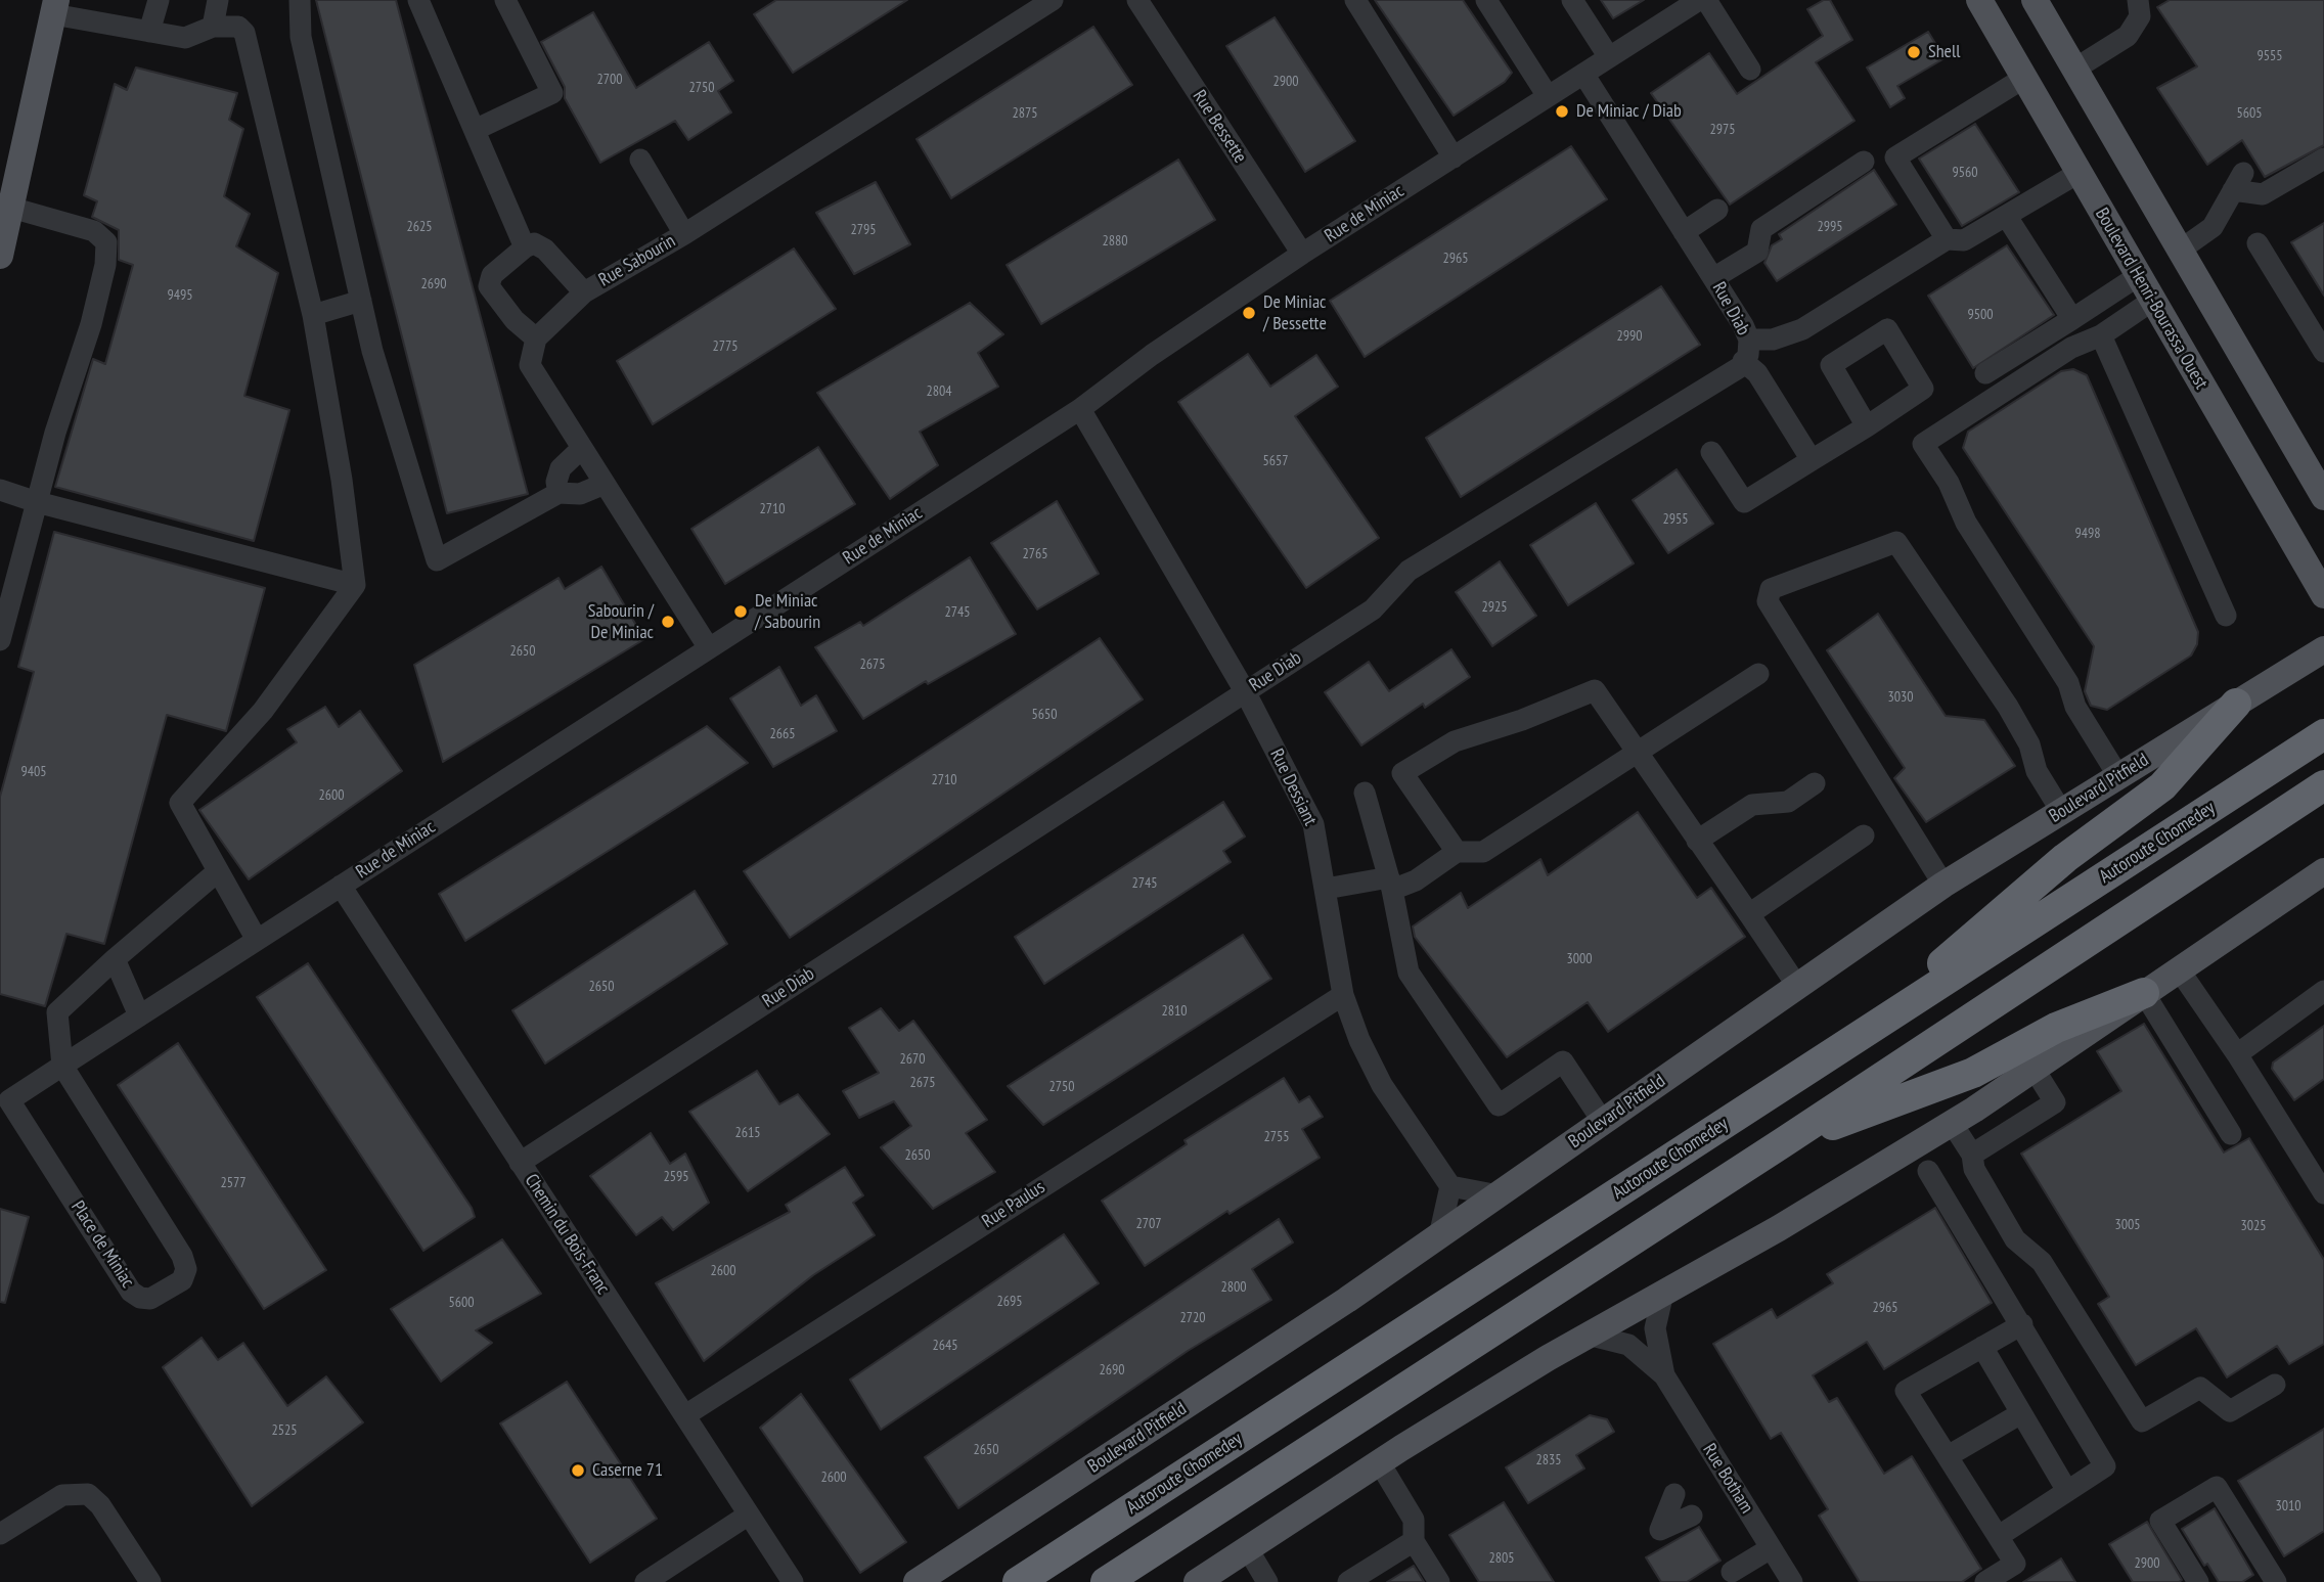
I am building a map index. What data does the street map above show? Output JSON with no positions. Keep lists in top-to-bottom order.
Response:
{
  "streets": {
    "highway": ["Autoroute Chomedey"],
    "main road": ["Boulevard Henri-Bourassa Ouest", "Boulevard Pitfield"],
    "street": [
      "Rue Bessette",
      "Rue de Miniac",
      "Rue Sabourin",
      "Rue Diab",
      "Rue Dessiant",
      "Rue Paulus",
      "Chemin du Bois-Franc",
      "Place de Miniac",
      "Rue Botham"
    ]
  },
  "crossings": [
    ["Rue Bessette", "Rue de Miniac"],
    ["Rue de Miniac", "Rue Diab"],
    ["Rue de Miniac", "Rue Dessiant"],
    ["Rue de Miniac", "Chemin du Bois-Franc"],
    ["Rue de Miniac", "Place de Miniac"],
    ["Rue Diab", "Rue Dessiant"],
    ["Rue Diab", "Chemin du Bois-Franc"],
    ["Rue Dessiant", "Rue Paulus"],
    ["Rue Paulus", "Chemin du Bois-Franc"]
  ],
  "places": [
    "Shell",
    "De Miniac / Diab",
    "De Miniac / Bessette",
    "De Miniac / Sabourin",
    "Sabourin / De Miniac",
    "Caserne 71"
  ],
  "house_numbers": [
    "9555",
    "2700",
    "2900",
    "2750",
    "2875",
    "5605",
    "2975",
    "9560",
    "2625",
    "2995",
    "2795",
    "2880",
    "2965",
    "2690",
    "9495",
    "9500",
    "2990",
    "2775",
    "2804",
    "5657",
    "2710",
    "2955",
    "9498",
    "2765",
    "2925",
    "2745",
    "2650",
    "2675",
    "3030",
    "5650",
    "2665",
    "9405",
    "2710",
    "2600",
    "2745",
    "3000",
    "2650",
    "2810",
    "2670",
    "2675",
    "2750",
    "2615",
    "2755",
    "2650",
    "2595",
    "2577",
    "2707",
    "3005",
    "3025",
    "2600",
    "2800",
    "2695",
    "5600",
    "2965",
    "2720",
    "2645",
    "2690",
    "2525",
    "2650",
    "2835",
    "2600",
    "3010",
    "2805",
    "2900"
  ]
}
